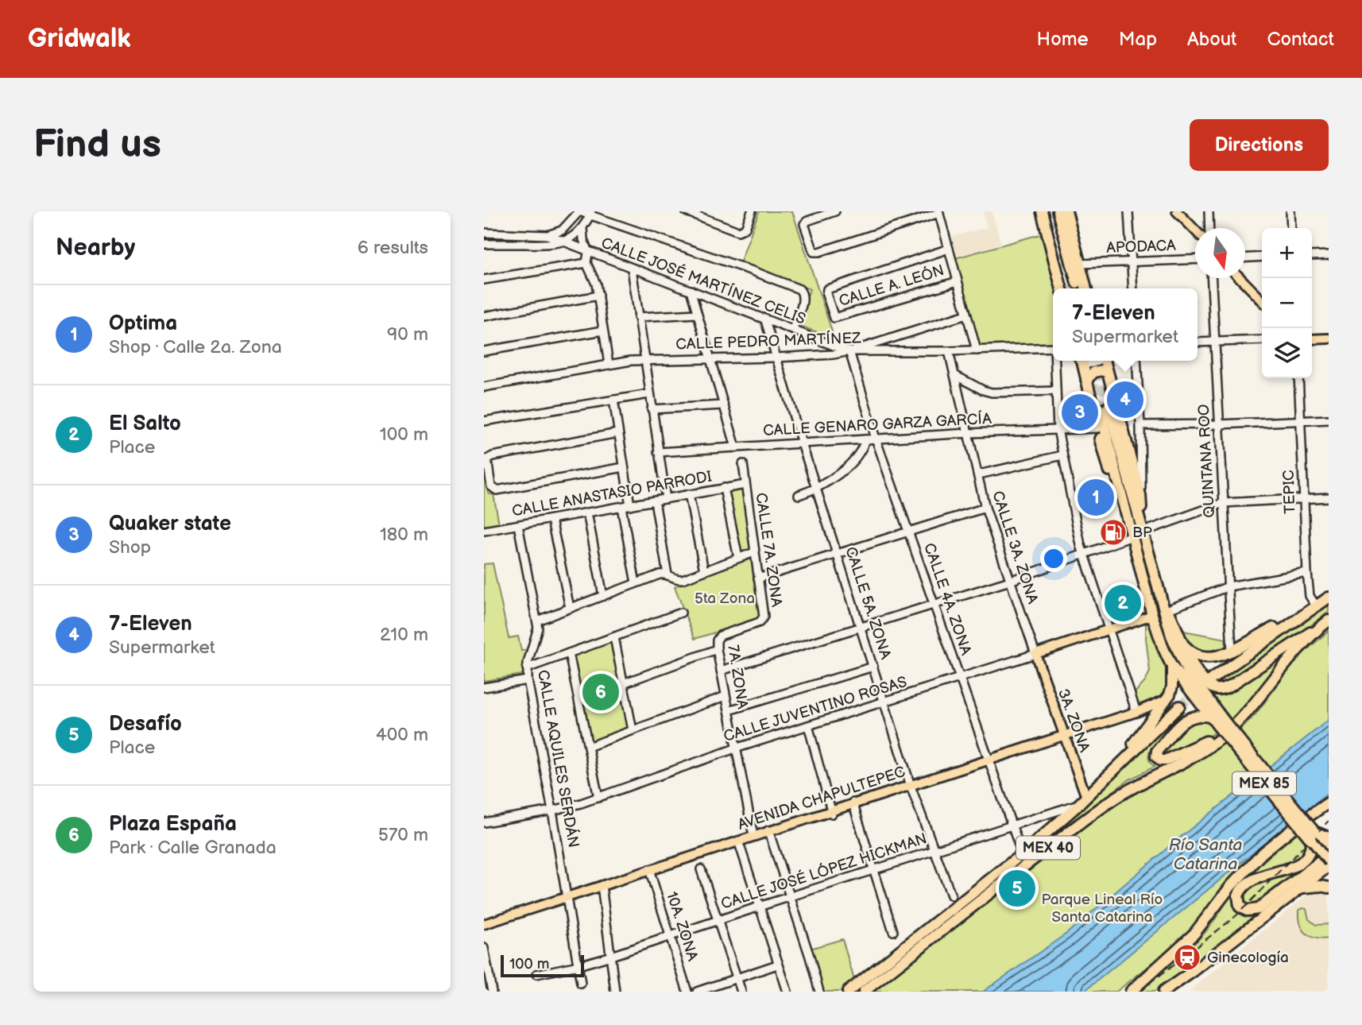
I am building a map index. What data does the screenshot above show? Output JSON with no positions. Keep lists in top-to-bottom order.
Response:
{
  "streets": {
    "highway": ["MEX 85", "MEX 40"],
    "main road": ["CALLE JUVENTINO ROSAS", "3A. ZONA", "AVENIDA CHAPULTEPEC"],
    "street": [
      "APODACA",
      "CALLE JOSÉ MARTÍNEZ CELIS",
      "CALLE A. LEÓN",
      "CALLE PEDRO MARTÍNEZ",
      "CALLE GENARO GARZA GARCÍA",
      "QUINTANA ROO",
      "TEPIC",
      "CALLE ANASTASIO PARRODI",
      "CALLE 3A. ZONA",
      "CALLE 7A. ZONA",
      "CALLE 4A. ZONA",
      "CALLE 5A. ZONA",
      "7A. ZONA",
      "CALLE AQUILES SERDÁN",
      "CALLE JOSÉ LÓPEZ HICKMAN",
      "10A. ZONA"
    ]
  },
  "crossings": [
    ["CALLE JOSÉ MARTÍNEZ CELIS", "CALLE PEDRO MARTÍNEZ"],
    ["CALLE JOSÉ MARTÍNEZ CELIS", "CALLE 4A. ZONA"],
    ["CALLE JOSÉ MARTÍNEZ CELIS", "CALLE 5A. ZONA"],
    ["CALLE PEDRO MARTÍNEZ", "CALLE 3A. ZONA"],
    ["CALLE PEDRO MARTÍNEZ", "CALLE 4A. ZONA"],
    ["CALLE PEDRO MARTÍNEZ", "CALLE 5A. ZONA"],
    ["CALLE GENARO GARZA GARCÍA", "CALLE 3A. ZONA"],
    ["CALLE GENARO GARZA GARCÍA", "CALLE 4A. ZONA"],
    ["CALLE GENARO GARZA GARCÍA", "CALLE 5A. ZONA"],
    ["CALLE ANASTASIO PARRODI", "CALLE 7A. ZONA"],
    ["CALLE ANASTASIO PARRODI", "CALLE AQUILES SERDÁN"],
    ["CALLE 3A. ZONA", "CALLE JUVENTINO ROSAS"],
    ["CALLE 3A. ZONA", "3A. ZONA"],
    ["CALLE 7A. ZONA", "7A. ZONA"],
    ["CALLE 4A. ZONA", "CALLE JUVENTINO ROSAS"],
    ["CALLE 4A. ZONA", "AVENIDA CHAPULTEPEC"],
    ["CALLE 4A. ZONA", "MEX 40"],
    ["CALLE 4A. ZONA", "CALLE JOSÉ LÓPEZ HICKMAN"],
    ["CALLE 5A. ZONA", "CALLE JUVENTINO ROSAS"],
    ["CALLE 5A. ZONA", "AVENIDA CHAPULTEPEC"],
    ["CALLE 5A. ZONA", "CALLE JOSÉ LÓPEZ HICKMAN"],
    ["7A. ZONA", "CALLE JUVENTINO ROSAS"],
    ["7A. ZONA", "AVENIDA CHAPULTEPEC"],
    ["CALLE JUVENTINO ROSAS", "3A. ZONA"],
    ["CALLE JUVENTINO ROSAS", "CALLE AQUILES SERDÁN"],
    ["CALLE JUVENTINO ROSAS", "MEX 85"],
    ["3A. ZONA", "AVENIDA CHAPULTEPEC"],
    ["3A. ZONA", "MEX 40"],
    ["CALLE AQUILES SERDÁN", "AVENIDA CHAPULTEPEC"],
    ["CALLE AQUILES SERDÁN", "CALLE JOSÉ LÓPEZ HICKMAN"],
    ["AVENIDA CHAPULTEPEC", "10A. ZONA"],
    ["MEX 40", "CALLE JOSÉ LÓPEZ HICKMAN"],
    ["CALLE JOSÉ LÓPEZ HICKMAN", "10A. ZONA"]
  ],
  "water": ["Río Santa Catarina"],
  "parks": ["5ta Zona", "Parque Lineal Río Santa Catarina"],
  "places": {
    "fuel station": ["BP"],
    "station": ["Ginecología"]
  },
  "scale_bar": "100 m",
  "north": "bottom",
  "page": {
    "header": "Gridwalk",
    "nav": [
      "Home",
      "Map",
      "About",
      "Contact"
    ],
    "buttons": "Directions",
    "title": "Find us",
    "heading": ["Nearby", "6 results"],
    "map_buttons": ["+", "−"],
    "list": [
      {
        "mark": "1",
        "name": "Optima",
        "note": "Shop · Calle 2a. Zona",
        "value": "90 m"
      },
      {
        "mark": "2",
        "name": "El Salto",
        "note": "Place",
        "value": "100 m"
      },
      {
        "mark": "3",
        "name": "Quaker state",
        "note": "Shop",
        "value": "180 m"
      },
      {
        "mark": "4",
        "name": "7-Eleven",
        "note": "Supermarket",
        "value": "210 m"
      },
      {
        "mark": "5",
        "name": "Desafío",
        "note": "Place",
        "value": "400 m"
      },
      {
        "mark": "6",
        "name": "Plaza España",
        "note": "Park · Calle Granada",
        "value": "570 m"
      }
    ],
    "popup": ["7-Eleven", "Supermarket"],
    "pins": [
      "4",
      "3",
      "1",
      "2",
      "6",
      "5"
    ],
    "scale": "100 m"
  }
}
